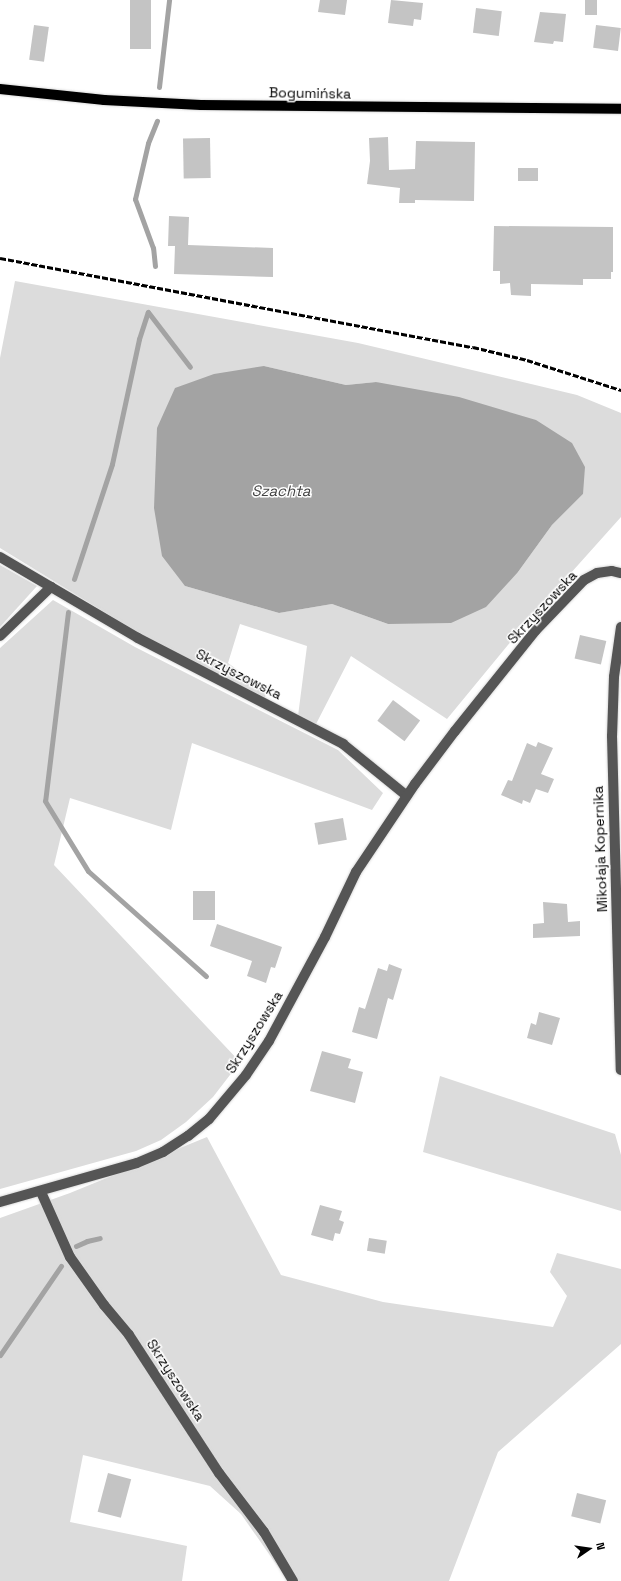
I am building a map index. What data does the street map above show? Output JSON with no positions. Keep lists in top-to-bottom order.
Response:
{
  "streets": {
    "main road": ["Bogumińska"],
    "street": ["Skrzyszowska", "Mikołaja Kopernika"]
  },
  "water": ["Szachta"],
  "north": "right"
}
